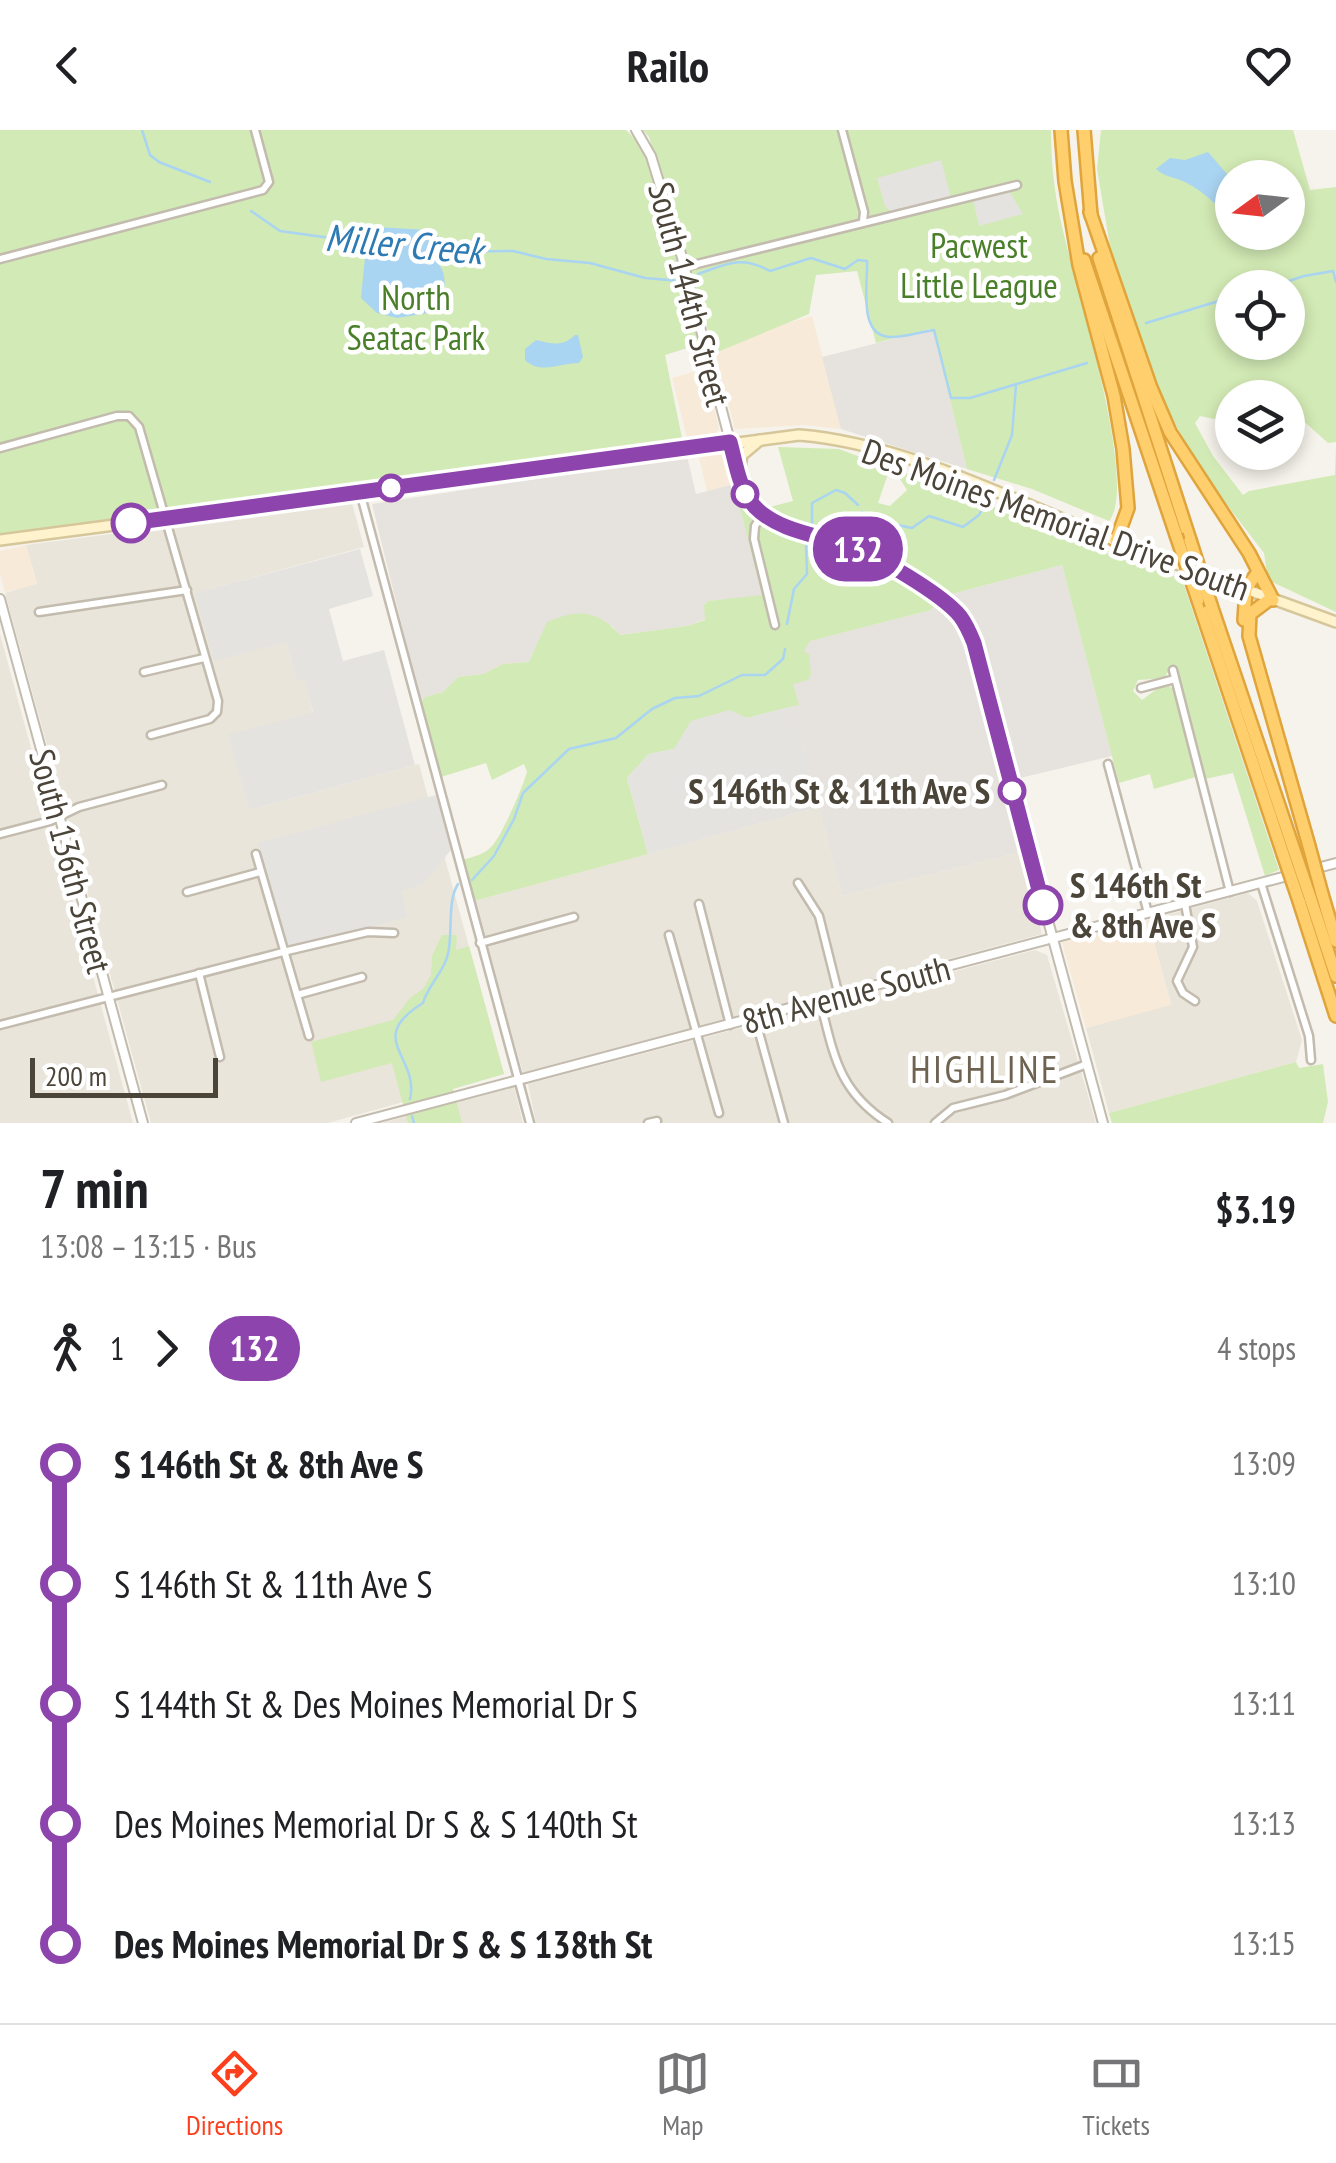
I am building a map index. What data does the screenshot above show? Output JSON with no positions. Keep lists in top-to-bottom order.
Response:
{
  "streets": {
    "main road": ["Des Moines Memorial Drive South"],
    "street": ["South 144th Street", "South 136th Street", "8th Avenue South"]
  },
  "crossings": [
    ["South 144th Street", "Des Moines Memorial Drive South"]
  ],
  "districts": ["HIGHLINE"],
  "water": ["Miller Creek"],
  "parks": ["Pacwest Little League", "North Seatac Park"],
  "places": ["S 146th St & 11th Ave S", "S 146th St & 8th Ave S"],
  "lines": ["bus line 132"],
  "scale_bar": "200 m",
  "north": "left",
  "page": {
    "header": "Railo",
    "on_map": "132",
    "scale": "200 m",
    "heading": ["7 min", "13:08 – 13:15 · Bus", "$3.19"],
    "legs": ["1", "132", "4 stops"],
    "list": [
      {
        "name": "S 146th St & 8th Ave S",
        "value": "13:09"
      },
      {
        "name": "S 146th St & 11th Ave S",
        "value": "13:10"
      },
      {
        "name": "S 144th St & Des Moines Memorial Dr S",
        "value": "13:11"
      },
      {
        "name": "Des Moines Memorial Dr S & S 140th St",
        "value": "13:13"
      },
      {
        "name": "Des Moines Memorial Dr S & S 138th St",
        "value": "13:15"
      }
    ],
    "tabs": ["Directions", "Map", "Tickets"]
  }
}
